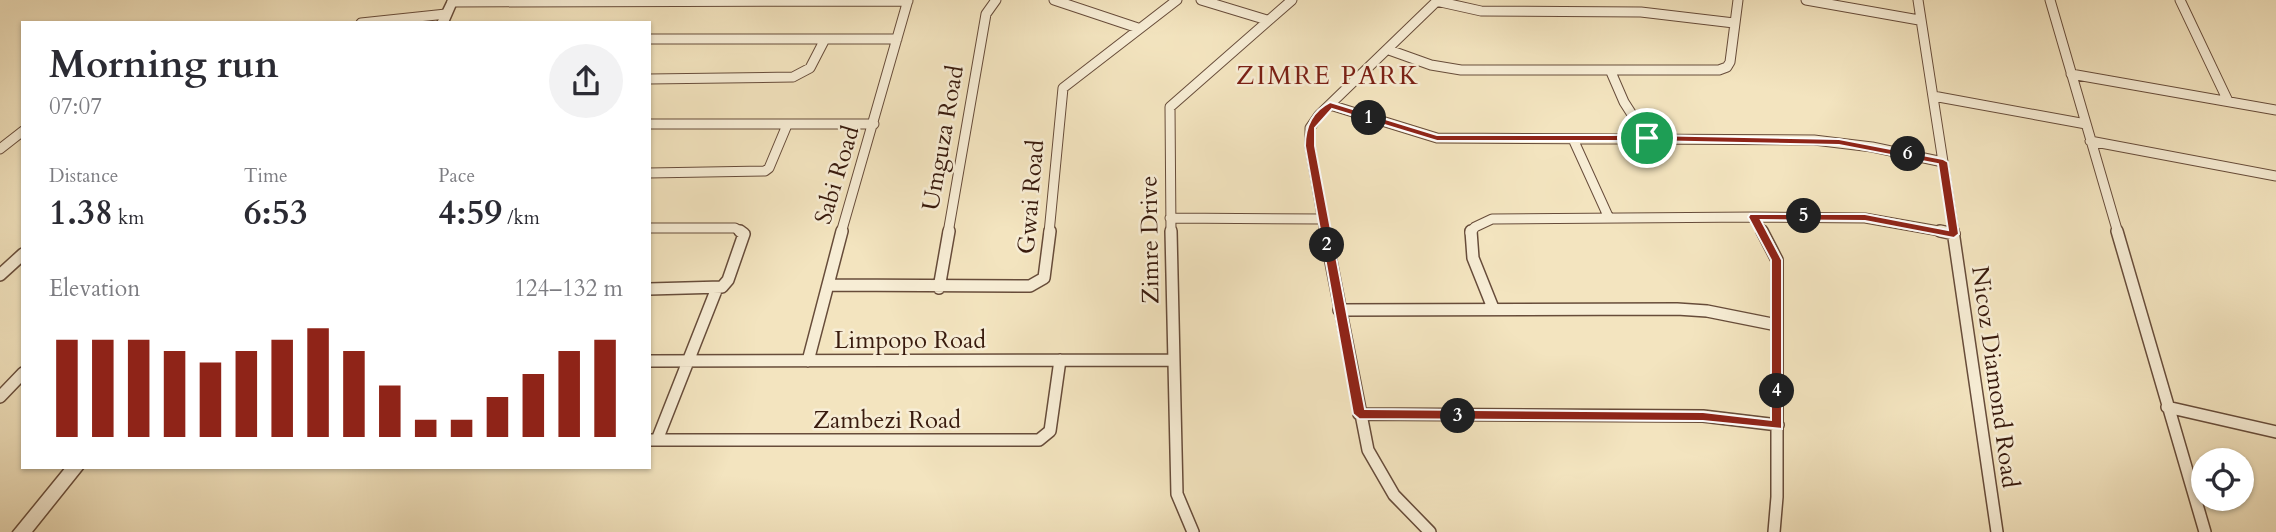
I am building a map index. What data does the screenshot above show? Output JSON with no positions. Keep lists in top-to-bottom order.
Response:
{
  "streets": {
    "street": [
      "Umguza Road",
      "Sabi Road",
      "Gwai Road",
      "Zimre Drive",
      "Limpopo Road",
      "Nicoz Diamond Road",
      "Zambezi Road"
    ]
  },
  "crossings": [
    ["Umguza Road", "Gwai Road"],
    ["Sabi Road", "Gwai Road"],
    ["Sabi Road", "Limpopo Road"],
    ["Zimre Drive", "Limpopo Road"],
    ["Limpopo Road", "Zambezi Road"]
  ],
  "districts": ["ZIMRE PARK"],
  "page": {
    "heading": ["Morning run", "07:07"],
    "pins": [
      "1",
      "6",
      "5",
      "2",
      "4",
      "3"
    ],
    "stats": [
      ["Distance", "1.38 km"],
      ["Time", "6:53"],
      ["Pace", "4:59 /km"]
    ],
    "chart": ["Elevation", "124–132 m"]
  }
}
